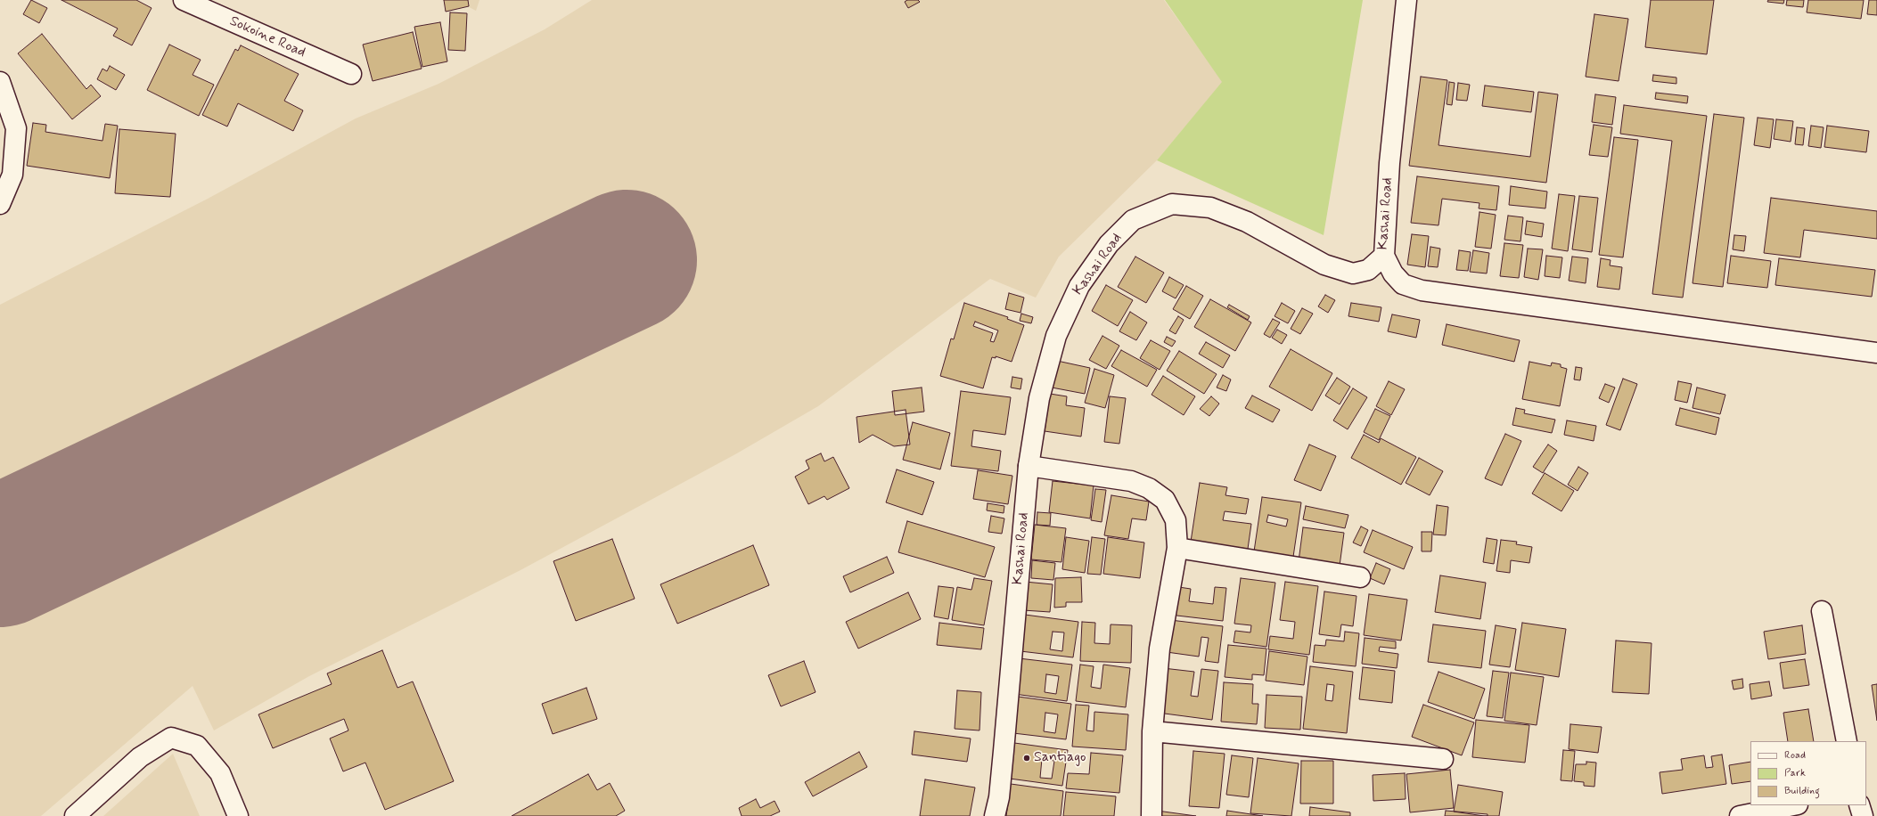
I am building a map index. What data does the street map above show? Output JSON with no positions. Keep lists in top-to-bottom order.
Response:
{
  "streets": {
    "street": ["Sokoine Road", "Kashai Road"]
  },
  "places": ["Santiago"],
  "legend": ["Road", "Park", "Building"]
}
